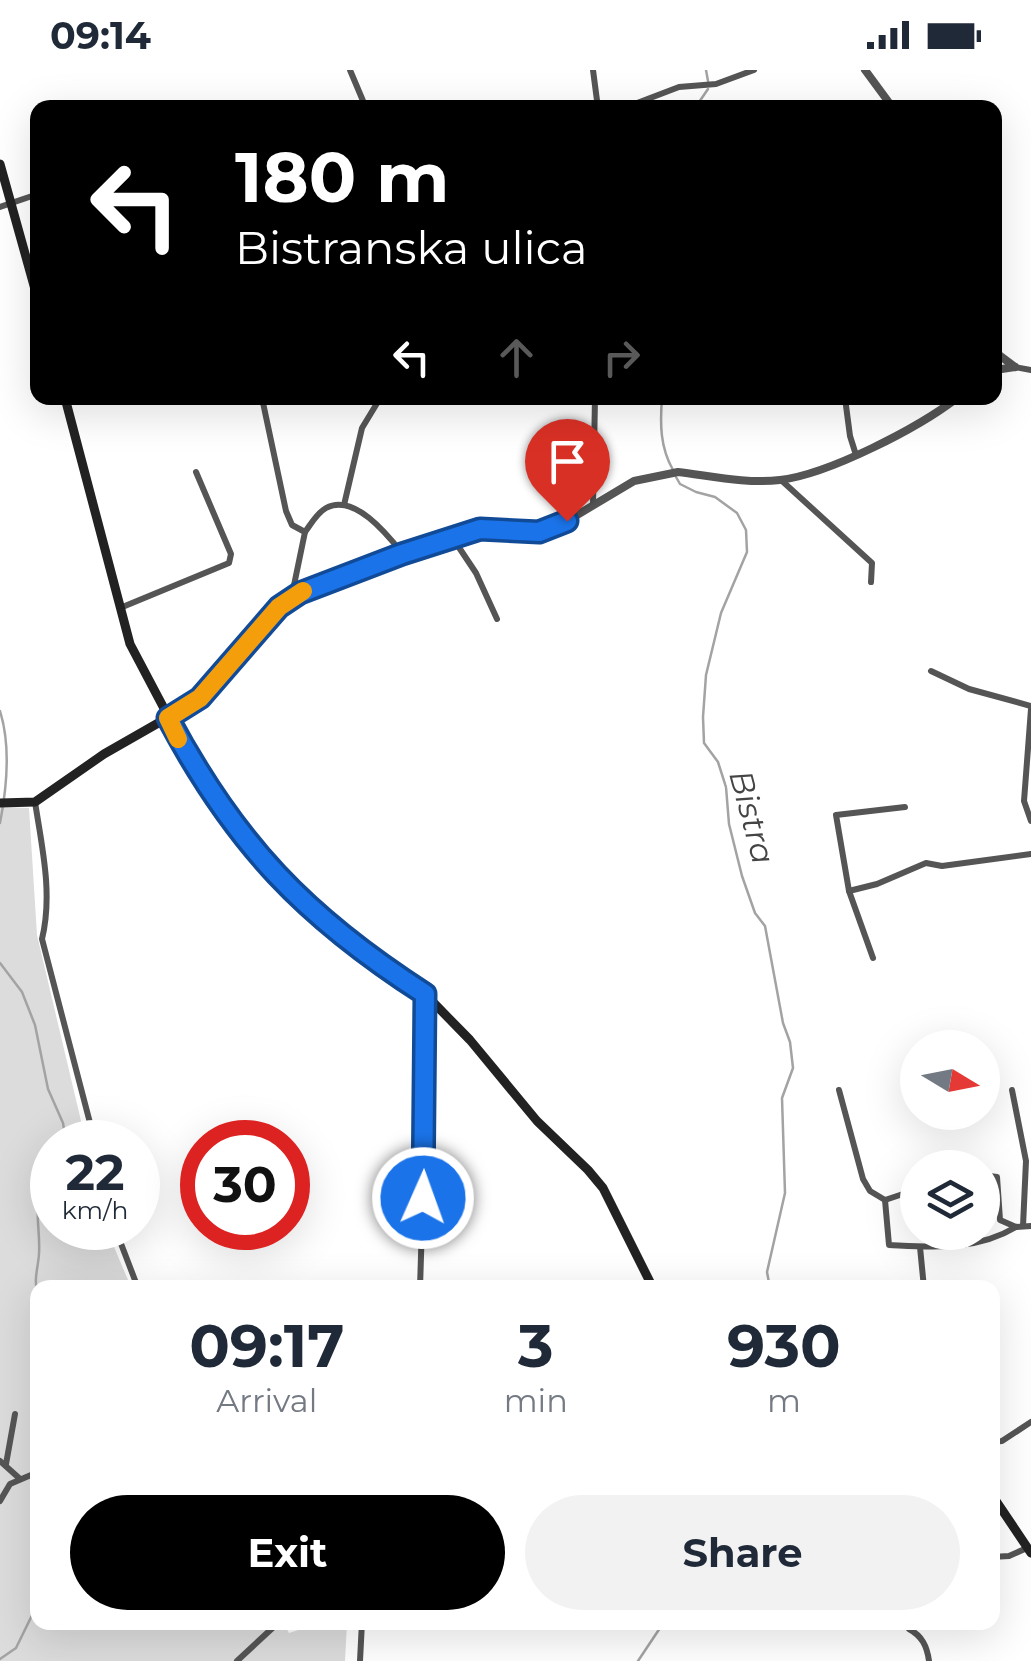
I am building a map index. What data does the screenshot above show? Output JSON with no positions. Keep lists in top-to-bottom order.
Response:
{
  "water": ["Bistra"],
  "north": "right",
  "page": {
    "status": "09:14",
    "turn": ["180 m", "Bistranska ulica"],
    "speed": "22 km/h",
    "limit": "30",
    "eta": [
      "09:17",
      "Arrival",
      "3",
      "min",
      "930",
      "m"
    ],
    "buttons": ["Exit", "Share"]
  }
}
